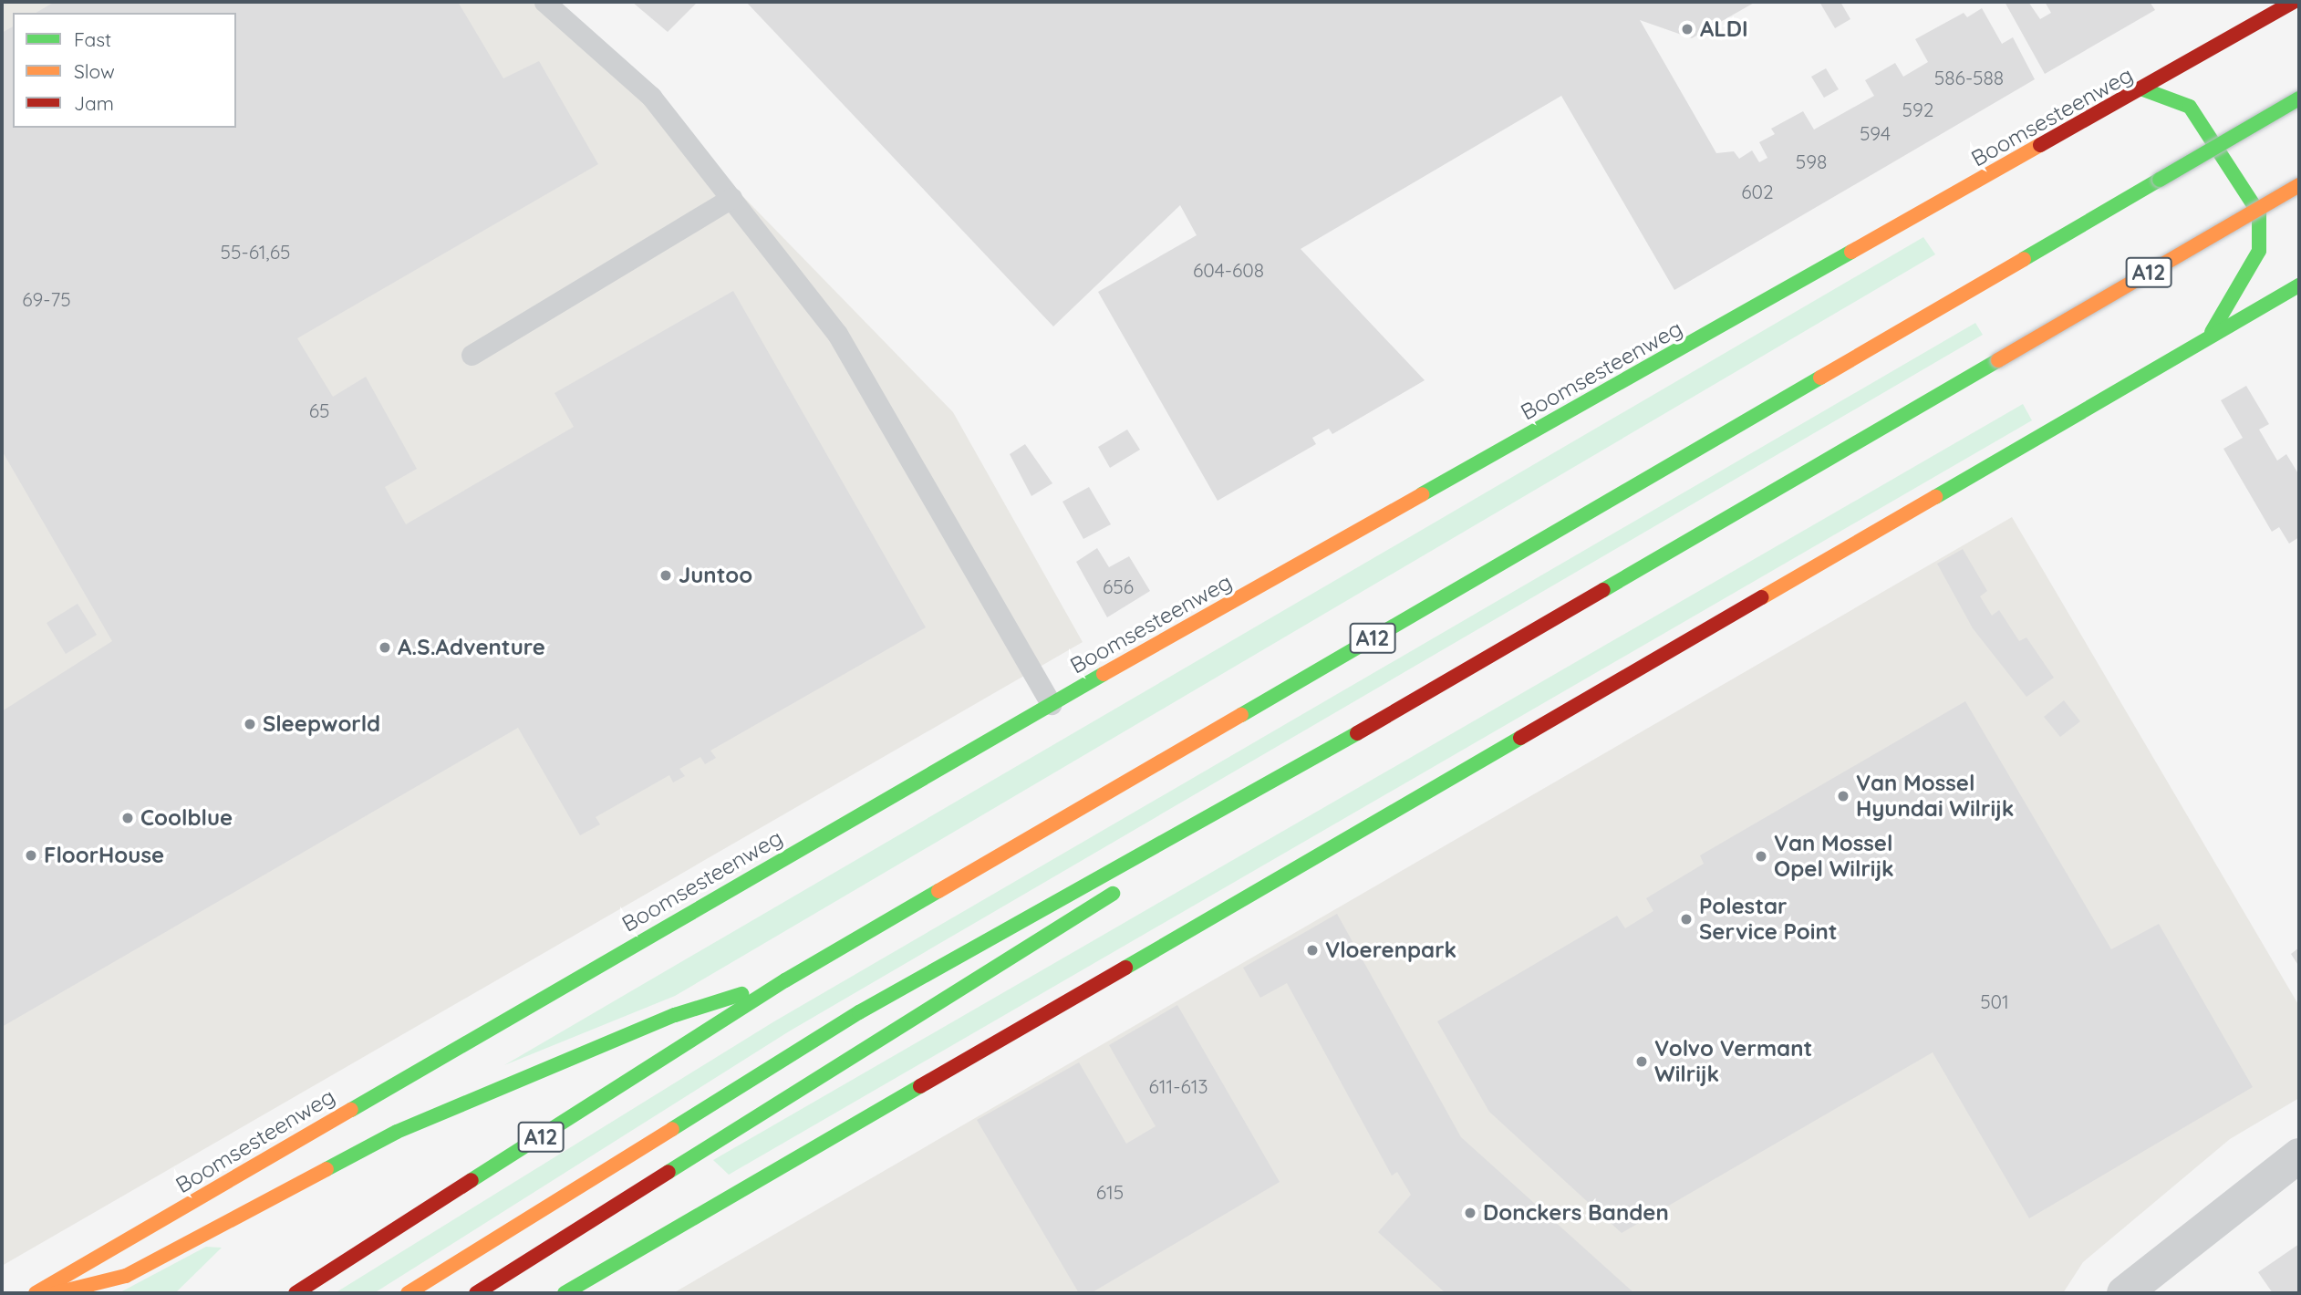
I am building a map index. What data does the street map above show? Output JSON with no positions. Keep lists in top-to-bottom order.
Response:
{
  "streets": {
    "main road": ["Boomsesteenweg", "A12"]
  },
  "places": [
    "ALDI",
    "Juntoo",
    "A.S.Adventure",
    "Sleepworld",
    "Van Mossel Hyundai Wilrijk",
    "Coolblue",
    "FloorHouse",
    "Van Mossel Opel Wilrijk",
    "Polestar Service Point",
    "Vloerenpark",
    "Volvo Vermant Wilrijk",
    "Donckers Banden"
  ],
  "house_numbers": [
    "586-588",
    "592",
    "594",
    "598",
    "602",
    "55-61,65",
    "604-608",
    "69-75",
    "65",
    "656",
    "501",
    "611-613",
    "615"
  ],
  "legend": ["Fast", "Slow", "Jam"]
}
